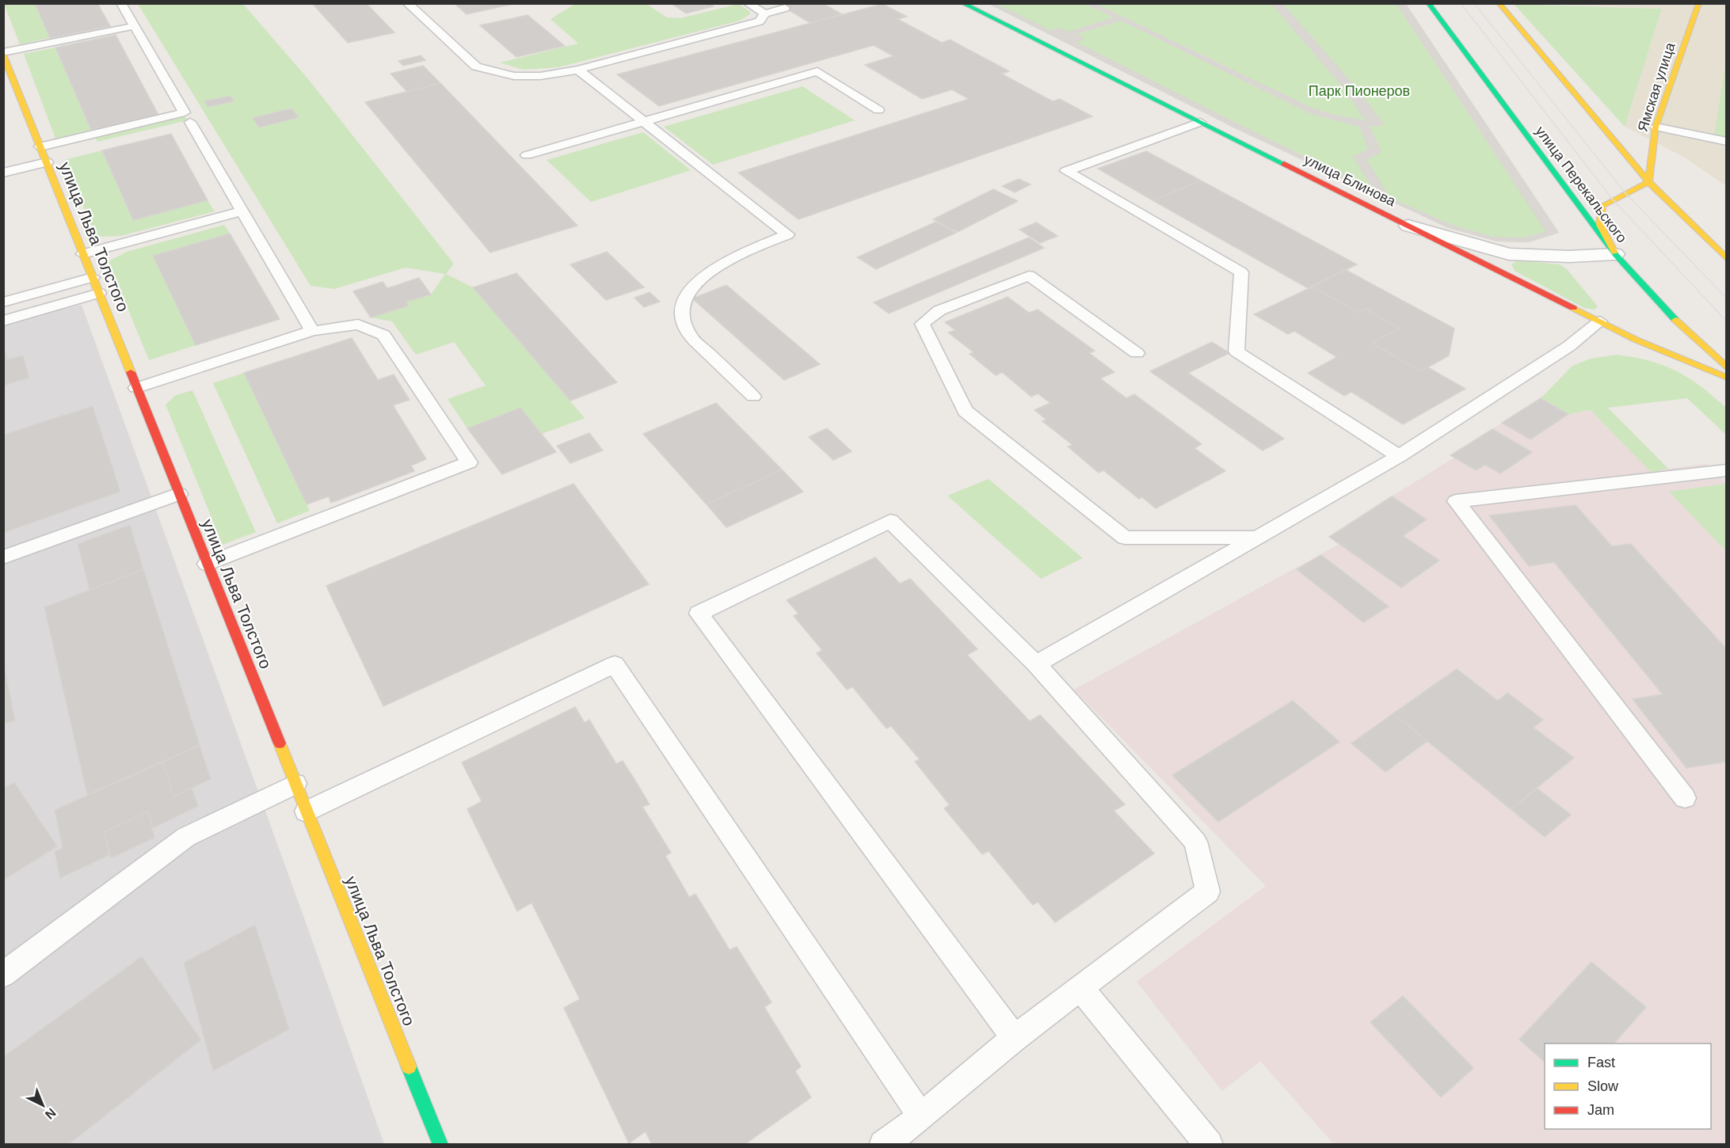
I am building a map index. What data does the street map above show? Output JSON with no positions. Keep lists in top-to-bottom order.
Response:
{
  "streets": {
    "street": [
      "Ямская улица",
      "улица Блинова",
      "улица Перекальского",
      "улица Льва Толстого"
    ]
  },
  "parks": ["Парк Пионеров"],
  "legend": ["Fast", "Slow", "Jam"],
  "north": "bottom right"
}
